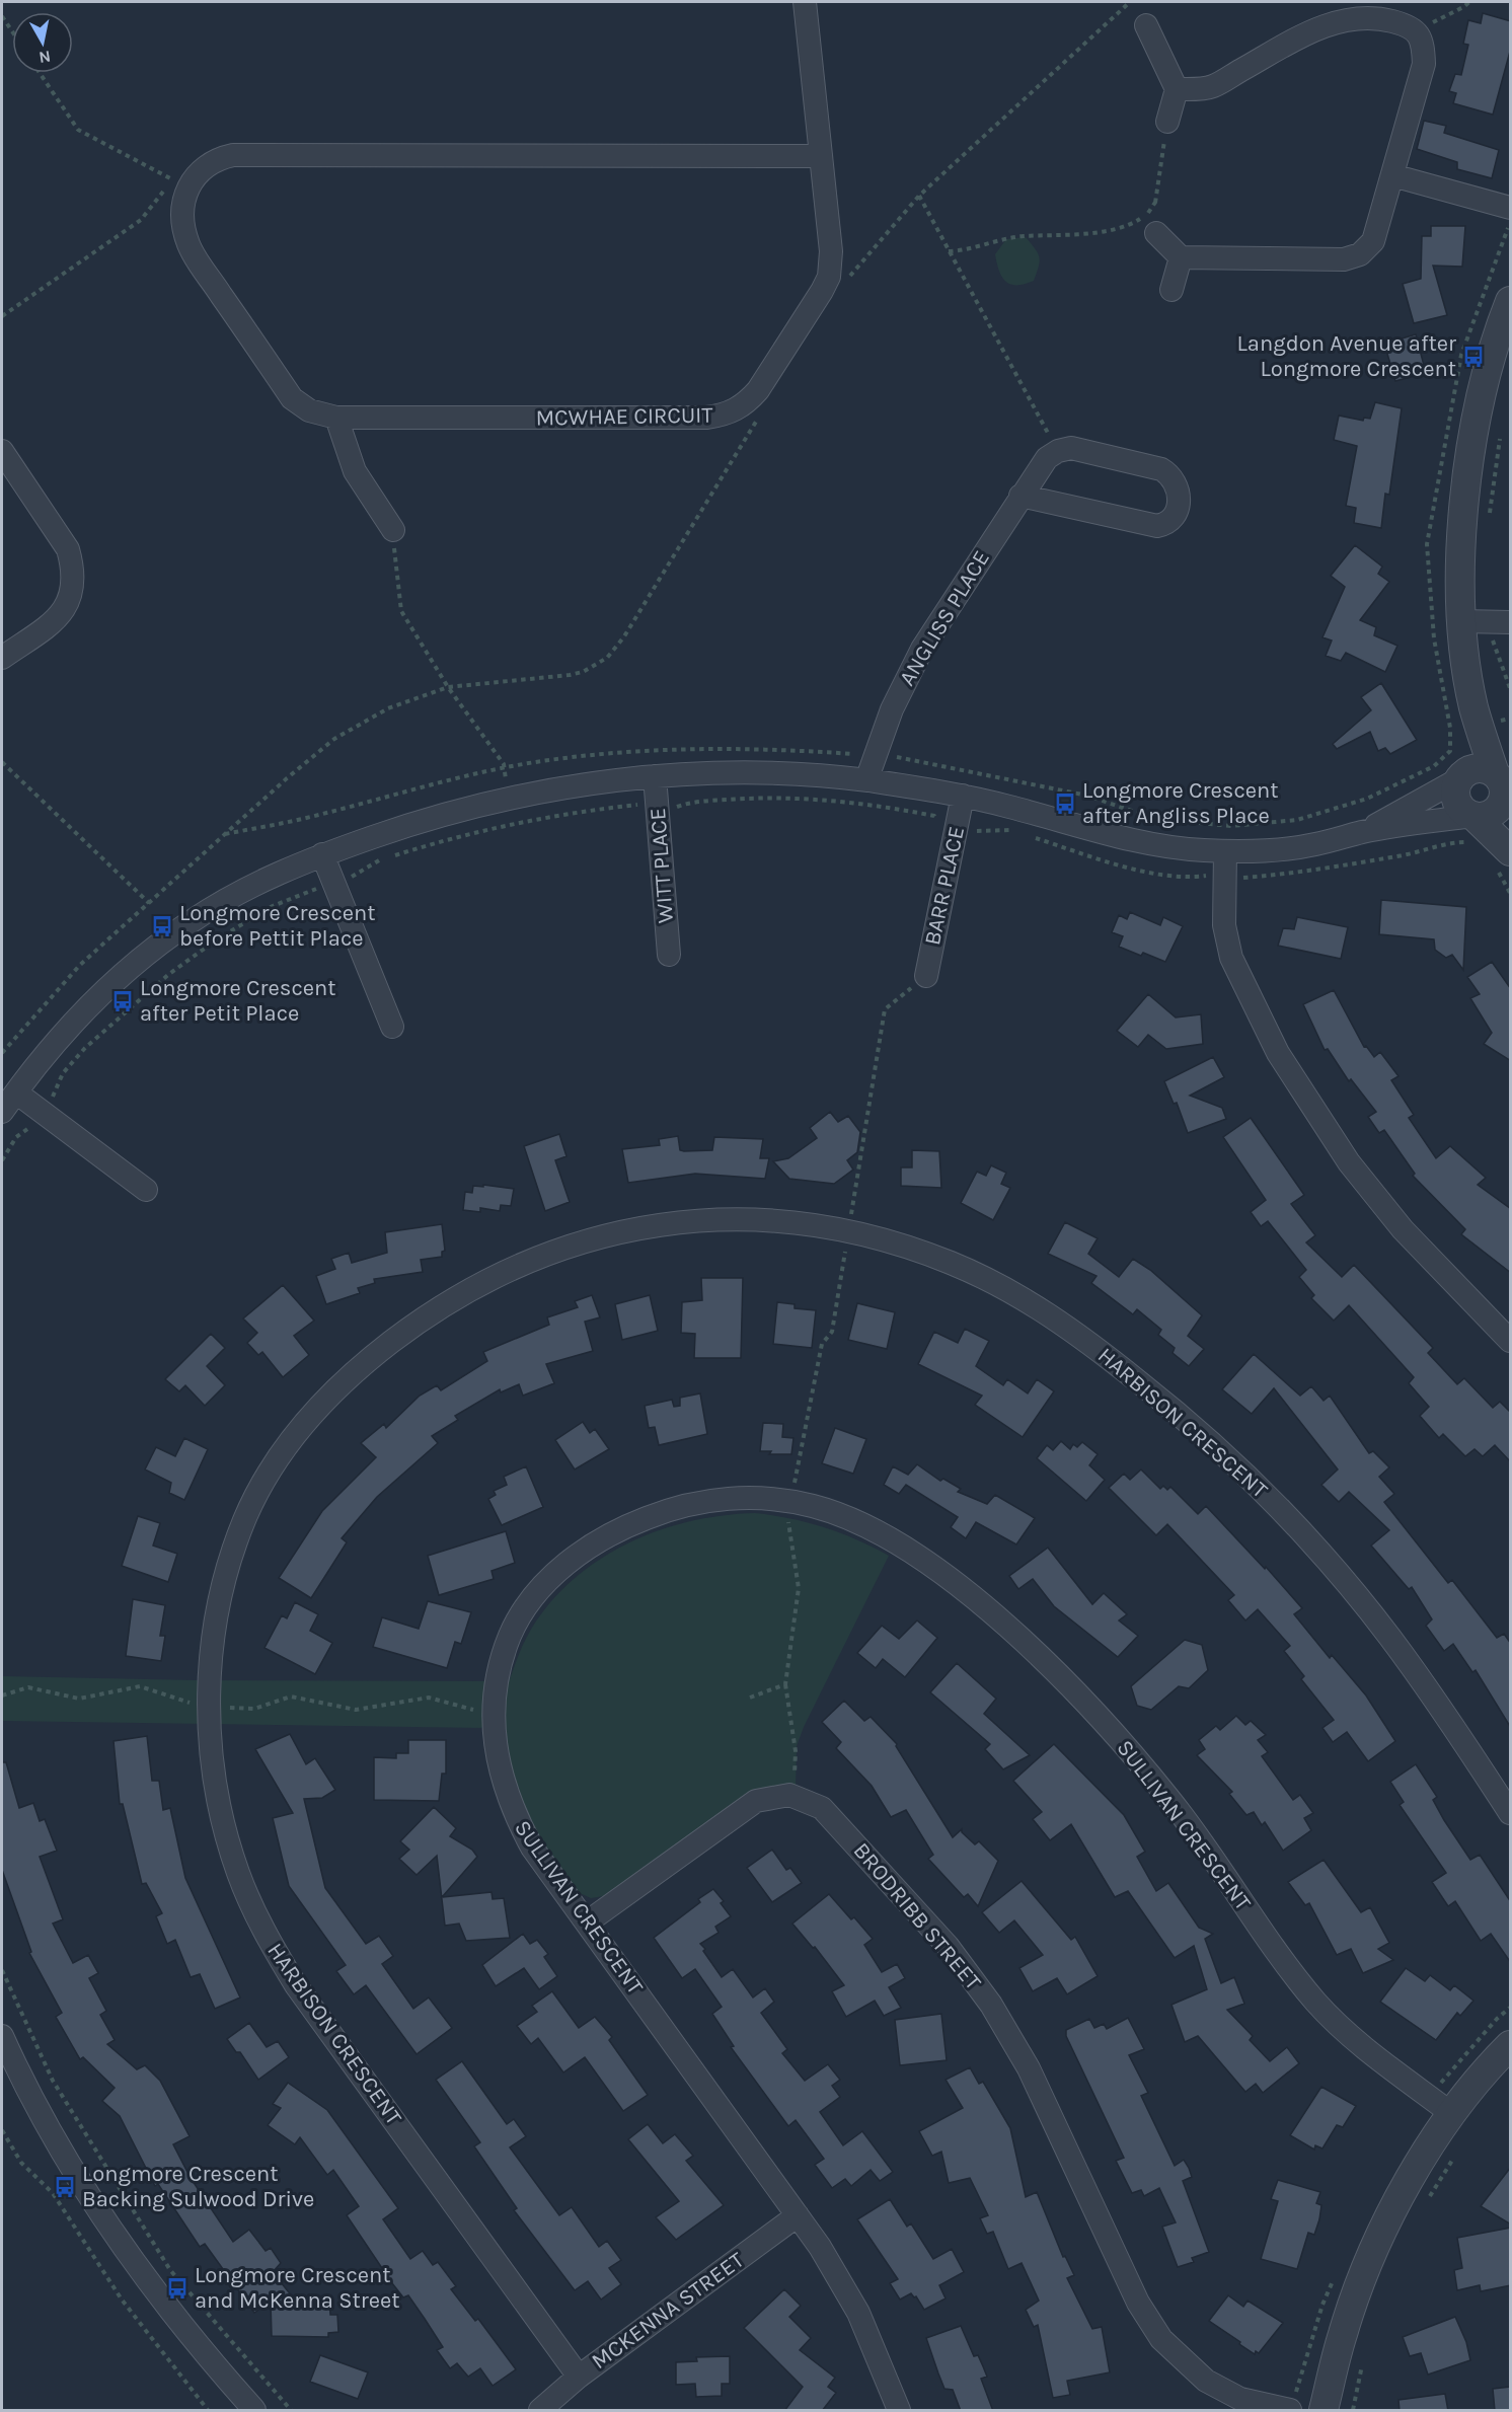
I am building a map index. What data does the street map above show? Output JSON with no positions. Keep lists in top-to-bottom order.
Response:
{
  "streets": {
    "street": [
      "MCWHAE CIRCUIT",
      "ANGLISS PLACE",
      "WITT PLACE",
      "BARR PLACE",
      "HARBISON CRESCENT",
      "SULLIVAN CRESCENT",
      "BRODRIBB STREET",
      "MCKENNA STREET"
    ]
  },
  "crossings": [
    ["HARBISON CRESCENT", "MCKENNA STREET"],
    ["SULLIVAN CRESCENT", "BRODRIBB STREET"],
    ["SULLIVAN CRESCENT", "MCKENNA STREET"]
  ],
  "places": {
    "bus stop": [
      "Langdon Avenue after Longmore Crescent",
      "Longmore Crescent after Angliss Place",
      "Longmore Crescent before Pettit Place",
      "Longmore Crescent after Petit Place",
      "Longmore Crescent Backing Sulwood Drive",
      "Longmore Crescent and McKenna Street"
    ]
  },
  "north": "bottom"
}
